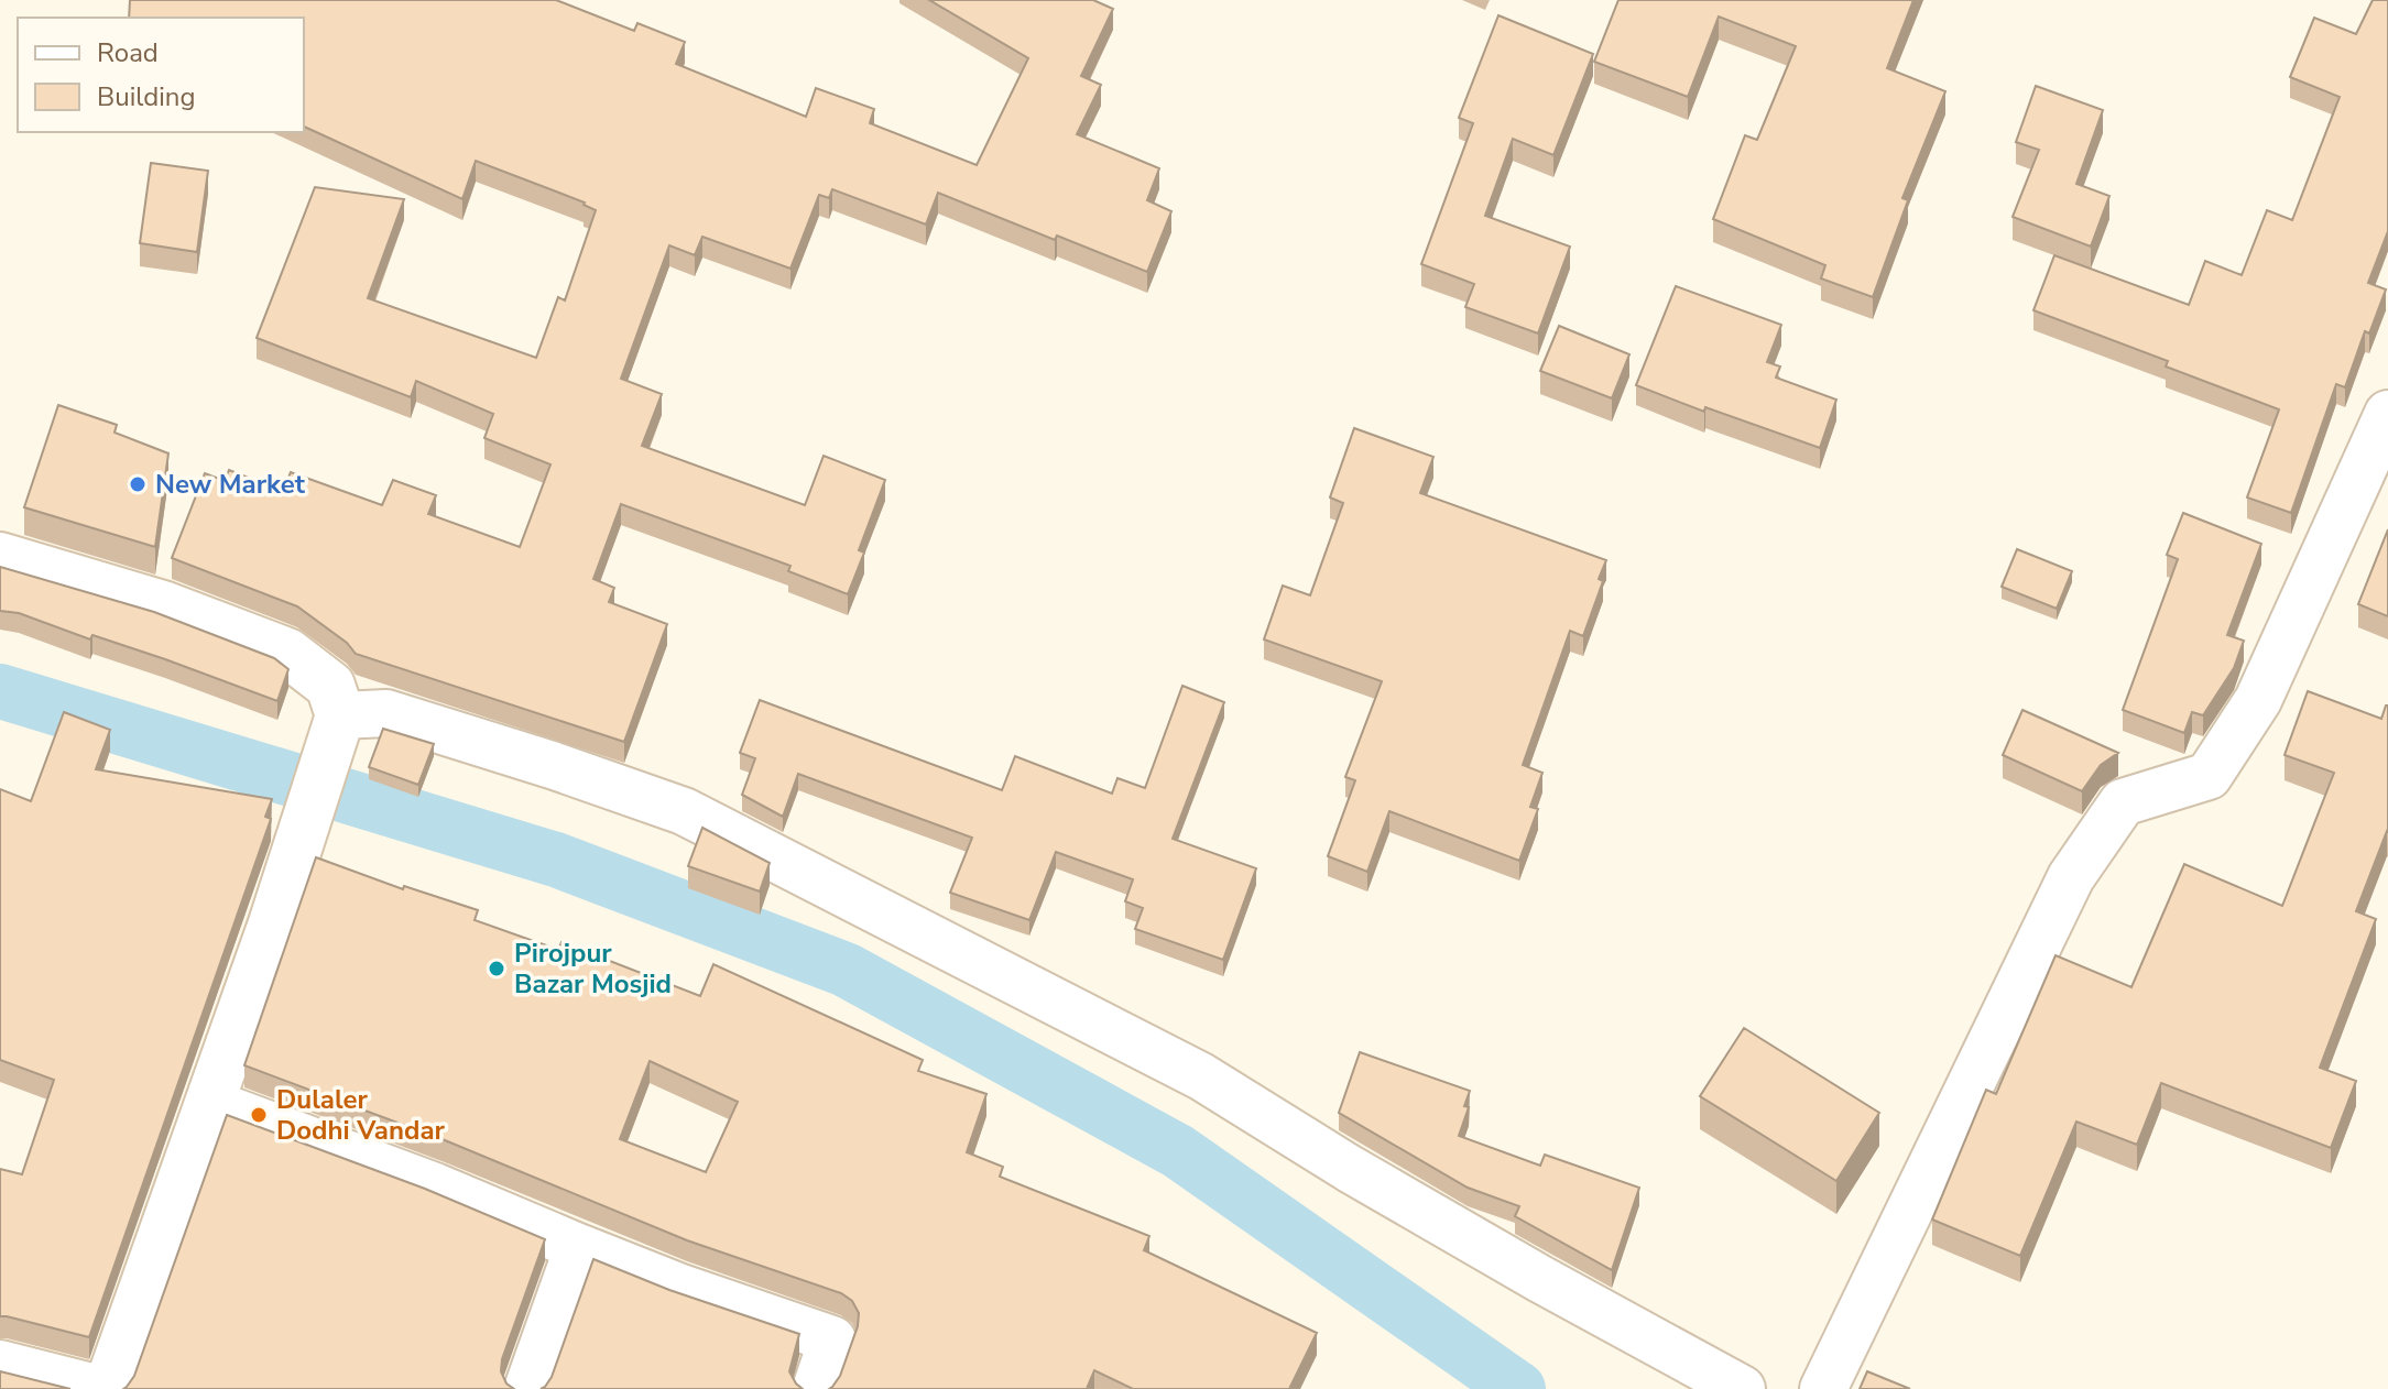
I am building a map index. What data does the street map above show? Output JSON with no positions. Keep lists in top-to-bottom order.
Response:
{
  "places": ["New Market", "Pirojpur Bazar Mosjid", "Dulaler Dodhi Vandar"],
  "legend": ["Road", "Building"]
}
